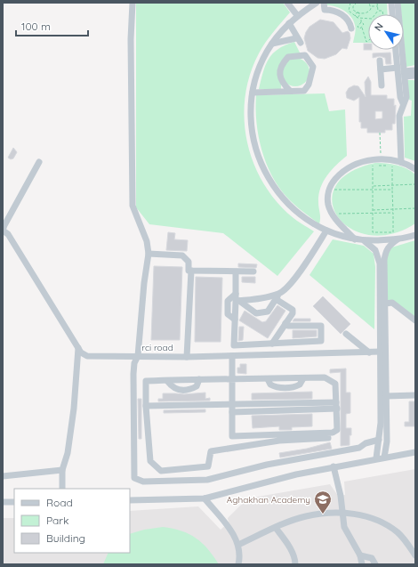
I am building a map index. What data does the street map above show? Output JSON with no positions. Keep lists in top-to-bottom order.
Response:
{
  "streets": {
    "street": ["rci road"]
  },
  "places": {
    "school or university": ["Aghakhan Academy"]
  },
  "legend": ["Road", "Park", "Building"],
  "scale_bar": "100 m",
  "north": "top left"
}
